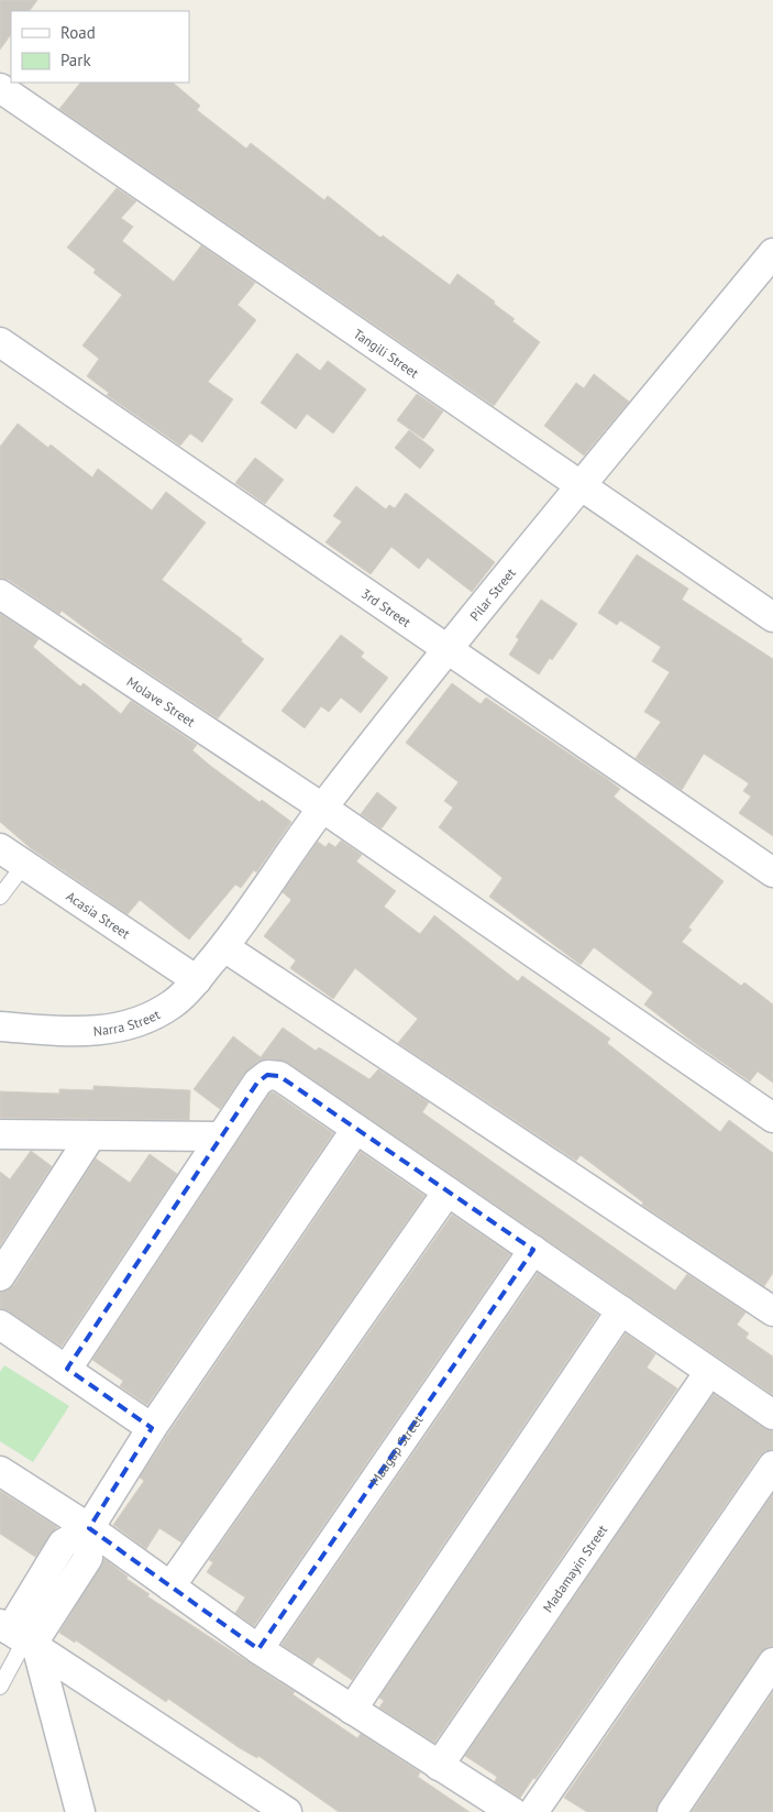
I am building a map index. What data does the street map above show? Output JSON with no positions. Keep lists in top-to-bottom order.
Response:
{
  "streets": {
    "street": [
      "Tangili Street",
      "Pilar Street",
      "3rd Street",
      "Molave Street",
      "Acasia Street",
      "Narra Street",
      "Maagap Street",
      "Madamayin Street"
    ]
  },
  "crossings": [
    ["Tangili Street", "Pilar Street"],
    ["Pilar Street", "3rd Street"],
    ["Pilar Street", "Molave Street"],
    ["Pilar Street", "Narra Street"],
    ["Acasia Street", "Narra Street"]
  ],
  "legend": ["Road", "Park"]
}
